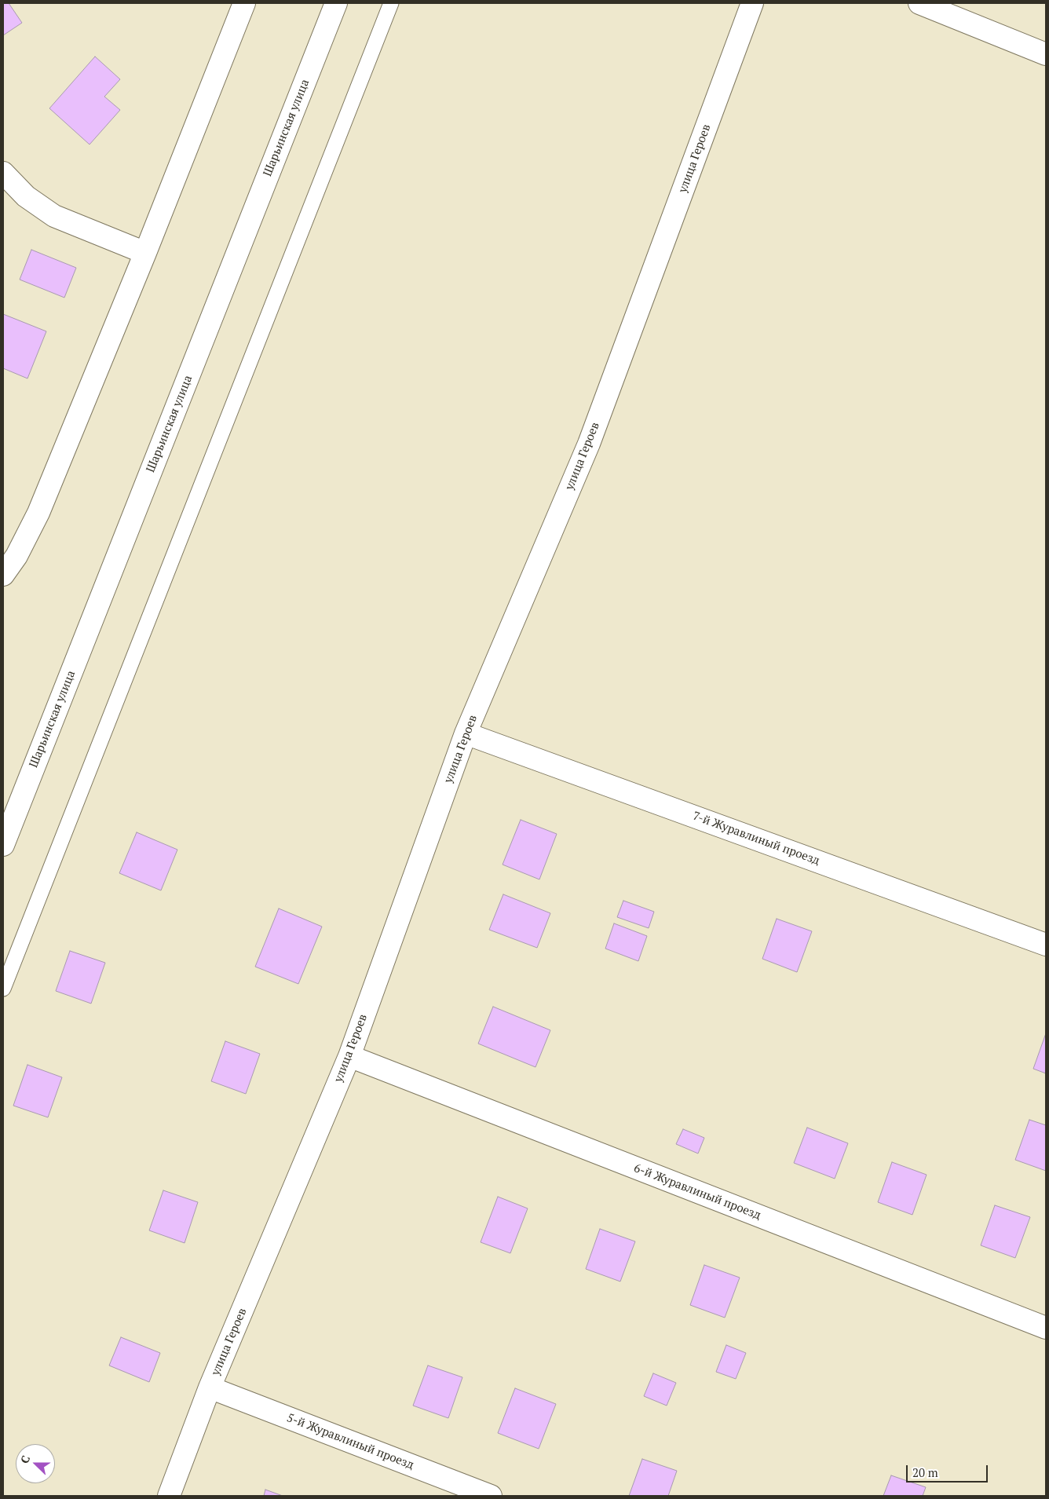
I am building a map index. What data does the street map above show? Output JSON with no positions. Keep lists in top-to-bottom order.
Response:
{
  "streets": {
    "street": [
      "Шарьинская улица",
      "улица Героев",
      "7-й Журавлиный проезд",
      "6-й Журавлиный проезд",
      "5-й Журавлиный проезд"
    ]
  },
  "crossings": [
    ["улица Героев", "7-й Журавлиный проезд"],
    ["улица Героев", "6-й Журавлиный проезд"],
    ["улица Героев", "5-й Журавлиный проезд"]
  ],
  "scale_bar": "20 m",
  "north": "left"
}
